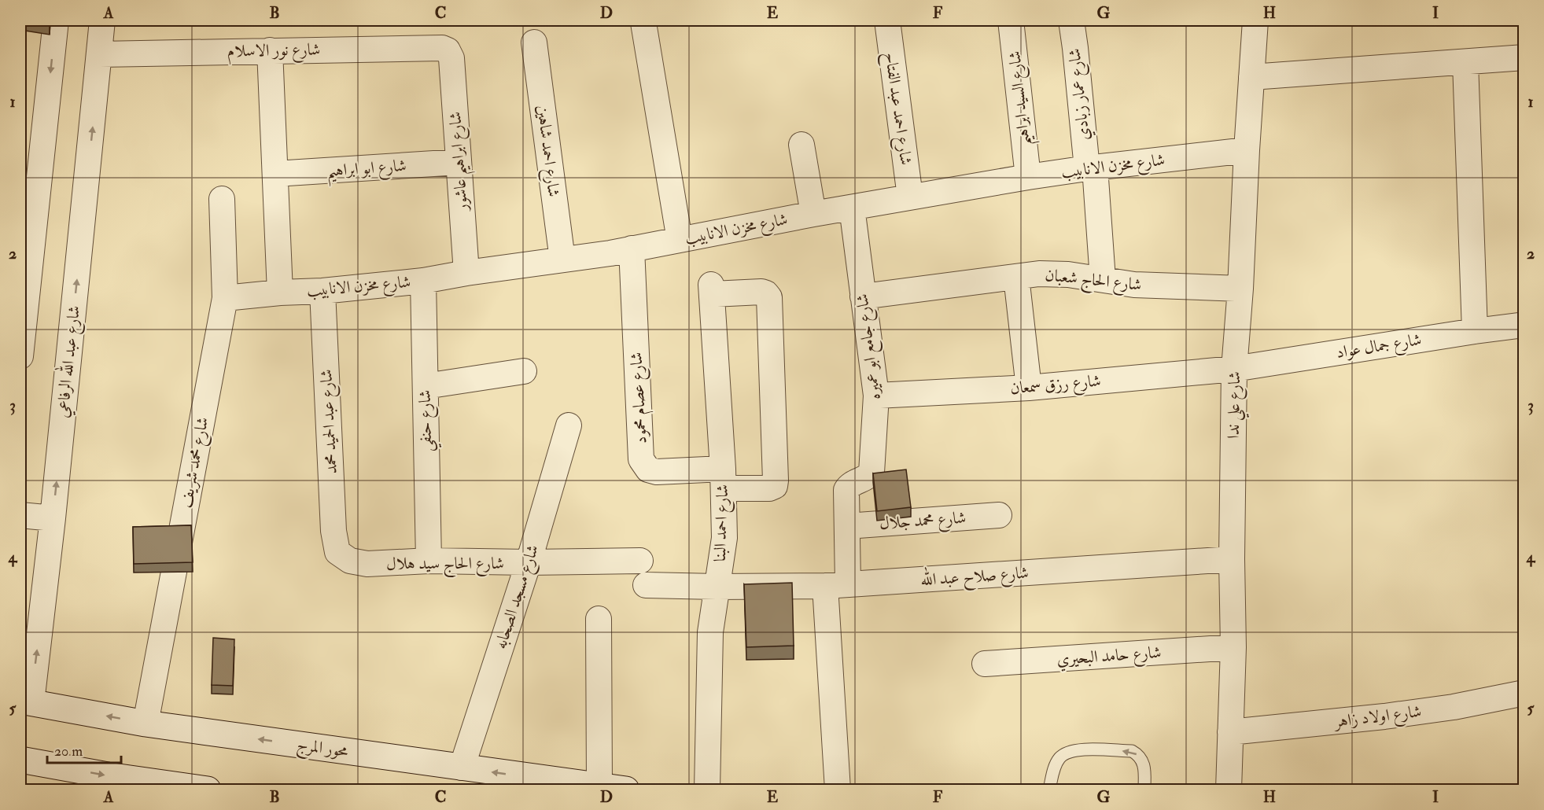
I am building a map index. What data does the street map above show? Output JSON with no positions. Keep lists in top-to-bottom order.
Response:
{
  "streets": {
    "main road": ["محور المرج"],
    "street": [
      "شارع نور الاسلام",
      "شارع عمار زبادي",
      "شارع السيد ابراهيم",
      "شارع احمد عبد الفتاح",
      "شارع احمد شاهين",
      "شارع ابراهيم عاشور",
      "شارع مخزن الانابيب",
      "شارع ابو ابراهيم",
      "شارع الحاج شعبان",
      "شارع جمال عواد",
      "شارع جامع ابو عميره",
      "شارع عبد الله الرفاعي",
      "شارع رزق سمعان",
      "شارع عصام محمود",
      "شارع علي ندا",
      "شارع حنفي",
      "شارع عبد الحميد محمد",
      "شارع محمد شريف",
      "شارع محمد جلال",
      "شارع احمد البنا",
      "شارع الحاج سيد هلال",
      "شارع صلاح عبد الله",
      "شارع مسجد الصحابه",
      "شارع حامد البحيري",
      "شارع اولاد زاهر"
    ]
  },
  "crossings": [
    ["شارع نور الاسلام", "شارع ابراهيم عاشور"],
    ["شارع نور الاسلام", "شارع عبد الله الرفاعي"],
    ["شارع عمار زبادي", "شارع مخزن الانابيب"],
    ["شارع عمار زبادي", "شارع الحاج شعبان"],
    ["شارع السيد ابراهيم", "شارع مخزن الانابيب"],
    ["شارع احمد عبد الفتاح", "شارع مخزن الانابيب"],
    ["شارع احمد شاهين", "شارع مخزن الانابيب"],
    ["شارع ابراهيم عاشور", "شارع مخزن الانابيب"],
    ["شارع ابراهيم عاشور", "شارع ابو ابراهيم"],
    ["شارع مخزن الانابيب", "شارع جامع ابو عميره"],
    ["شارع مخزن الانابيب", "شارع عصام محمود"],
    ["شارع مخزن الانابيب", "شارع علي ندا"],
    ["شارع مخزن الانابيب", "شارع حنفي"],
    ["شارع مخزن الانابيب", "شارع عبد الحميد محمد"],
    ["شارع مخزن الانابيب", "شارع محمد شريف"],
    ["شارع الحاج شعبان", "شارع جامع ابو عميره"],
    ["شارع الحاج شعبان", "شارع علي ندا"],
    ["شارع جمال عواد", "شارع رزق سمعان"],
    ["شارع جمال عواد", "شارع علي ندا"],
    ["شارع جامع ابو عميره", "شارع رزق سمعان"],
    ["شارع جامع ابو عميره", "شارع محمد جلال"],
    ["شارع جامع ابو عميره", "شارع صلاح عبد الله"],
    ["شارع عبد الله الرفاعي", "محور المرج"],
    ["شارع رزق سمعان", "شارع علي ندا"],
    ["شارع عصام محمود", "شارع احمد البنا"],
    ["شارع علي ندا", "شارع صلاح عبد الله"],
    ["شارع علي ندا", "شارع حامد البحيري"],
    ["شارع علي ندا", "شارع اولاد زاهر"],
    ["شارع حنفي", "شارع الحاج سيد هلال"],
    ["شارع عبد الحميد محمد", "شارع الحاج سيد هلال"],
    ["شارع محمد شريف", "محور المرج"],
    ["شارع احمد البنا", "شارع صلاح عبد الله"],
    ["شارع الحاج سيد هلال", "شارع مسجد الصحابه"],
    ["شارع مسجد الصحابه", "محور المرج"]
  ],
  "scale_bar": "20 m",
  "grid": {
    "columns": [
      "A",
      "B",
      "C",
      "D",
      "E",
      "F",
      "G",
      "H",
      "I"
    ],
    "rows": [
      "1",
      "2",
      "3",
      "4",
      "5"
    ]
  }
}
